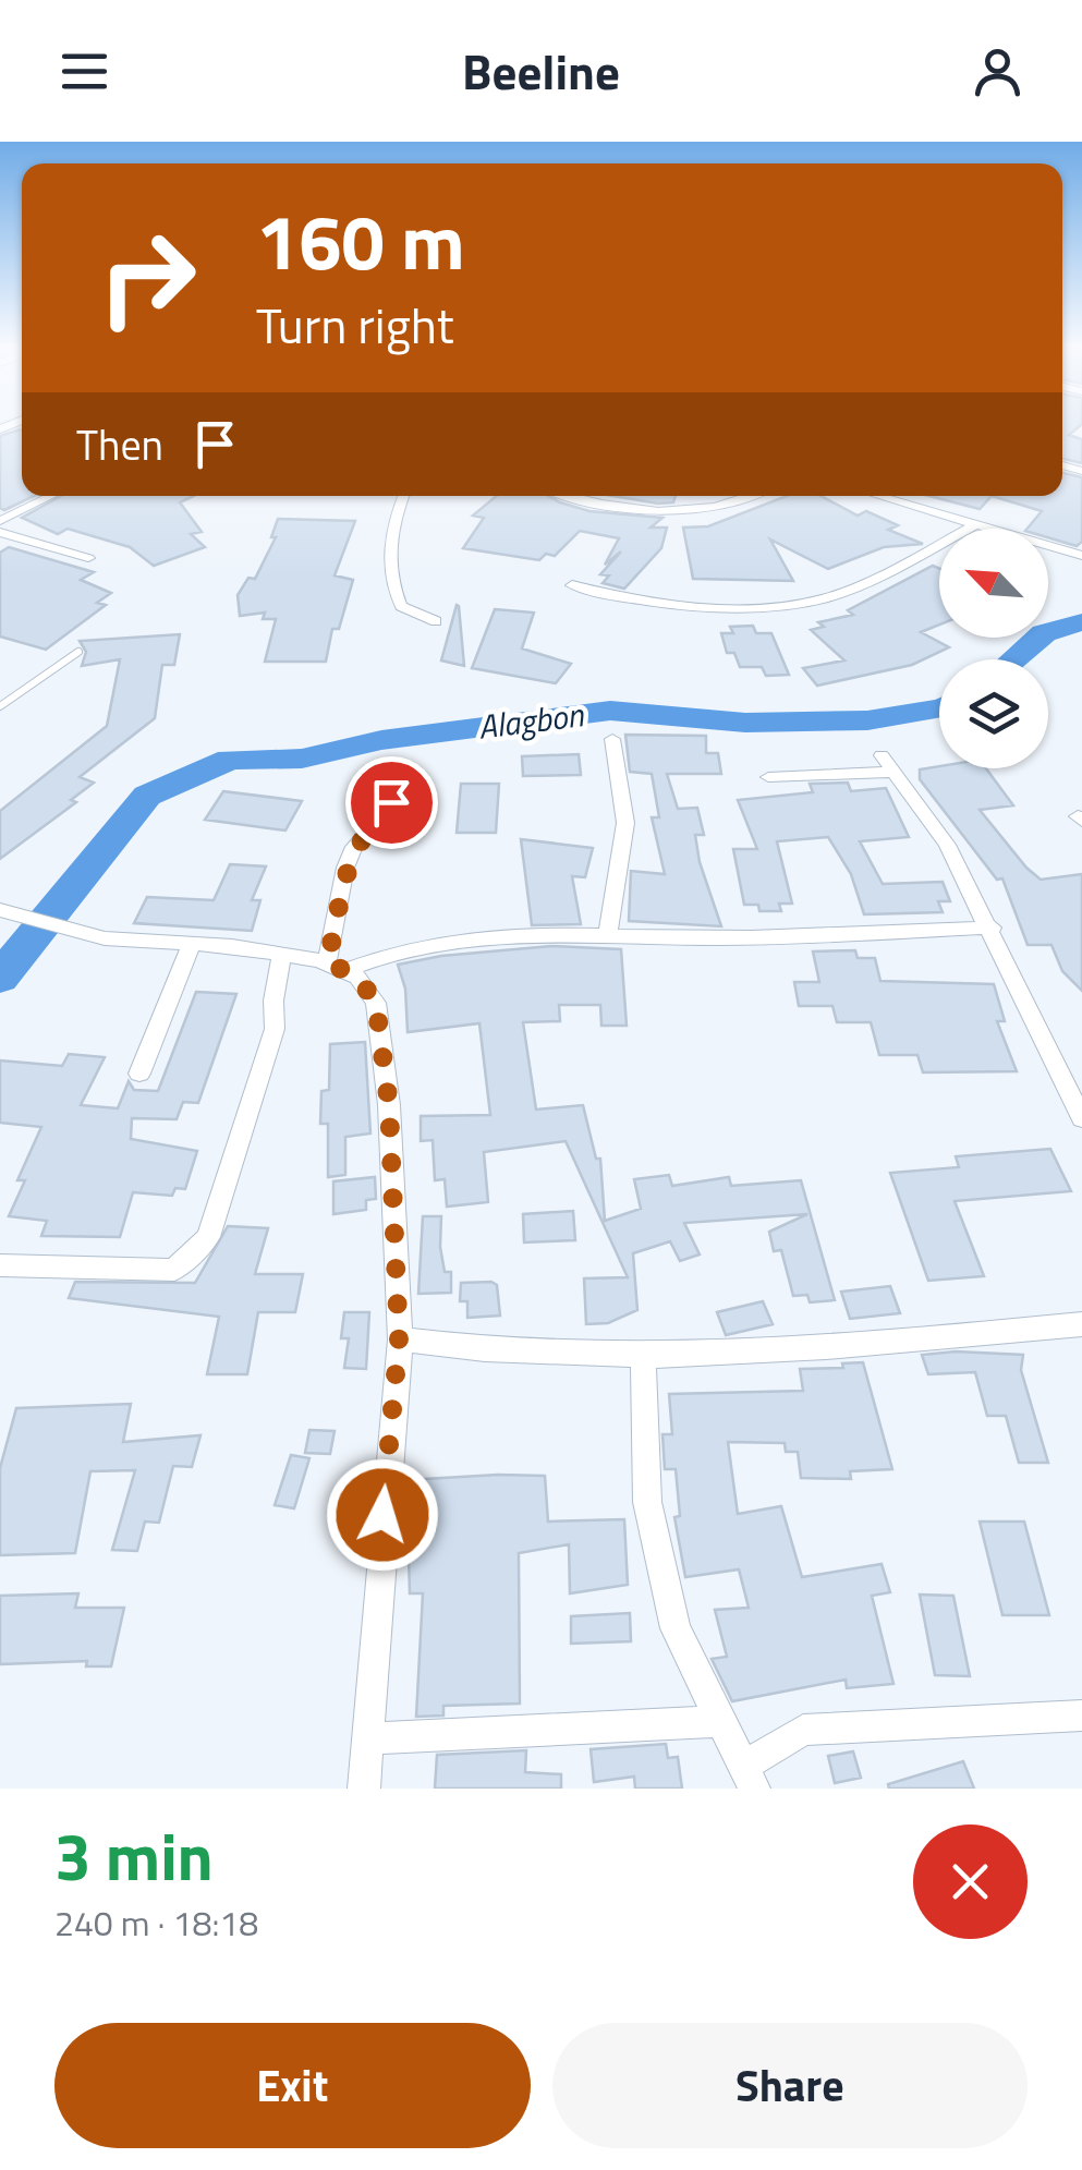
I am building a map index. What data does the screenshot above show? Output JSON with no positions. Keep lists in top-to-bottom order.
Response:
{
  "water": ["Alagbon"],
  "north": "top left",
  "page": {
    "header": "Beeline",
    "turn": ["160 m", "Turn right"],
    "then": "Then",
    "heading": ["3 min", "240 m · 18:18"],
    "buttons": ["Exit", "Share"]
  }
}
